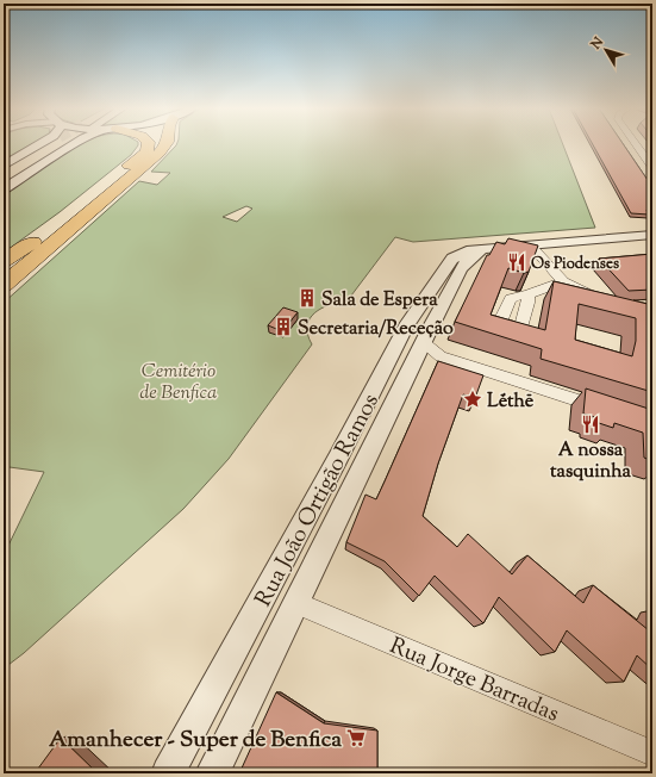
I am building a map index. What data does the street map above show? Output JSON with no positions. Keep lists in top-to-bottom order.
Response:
{
  "streets": {
    "street": ["Rua João Ortigão Ramos", "Rua Jorge Barradas"]
  },
  "crossings": [
    ["Rua João Ortigão Ramos", "Rua Jorge Barradas"]
  ],
  "parks": ["Cemitério de Benfica"],
  "places": {
    "restaurant": ["Os Piodenses", "A nossa tasquinha"],
    "building": ["Sala de Espera", "Secretaria/Receção"],
    "place": ["Lḗthē"],
    "supermarket": ["Amanhecer - Super de Benfica"]
  },
  "north": "top left"
}
